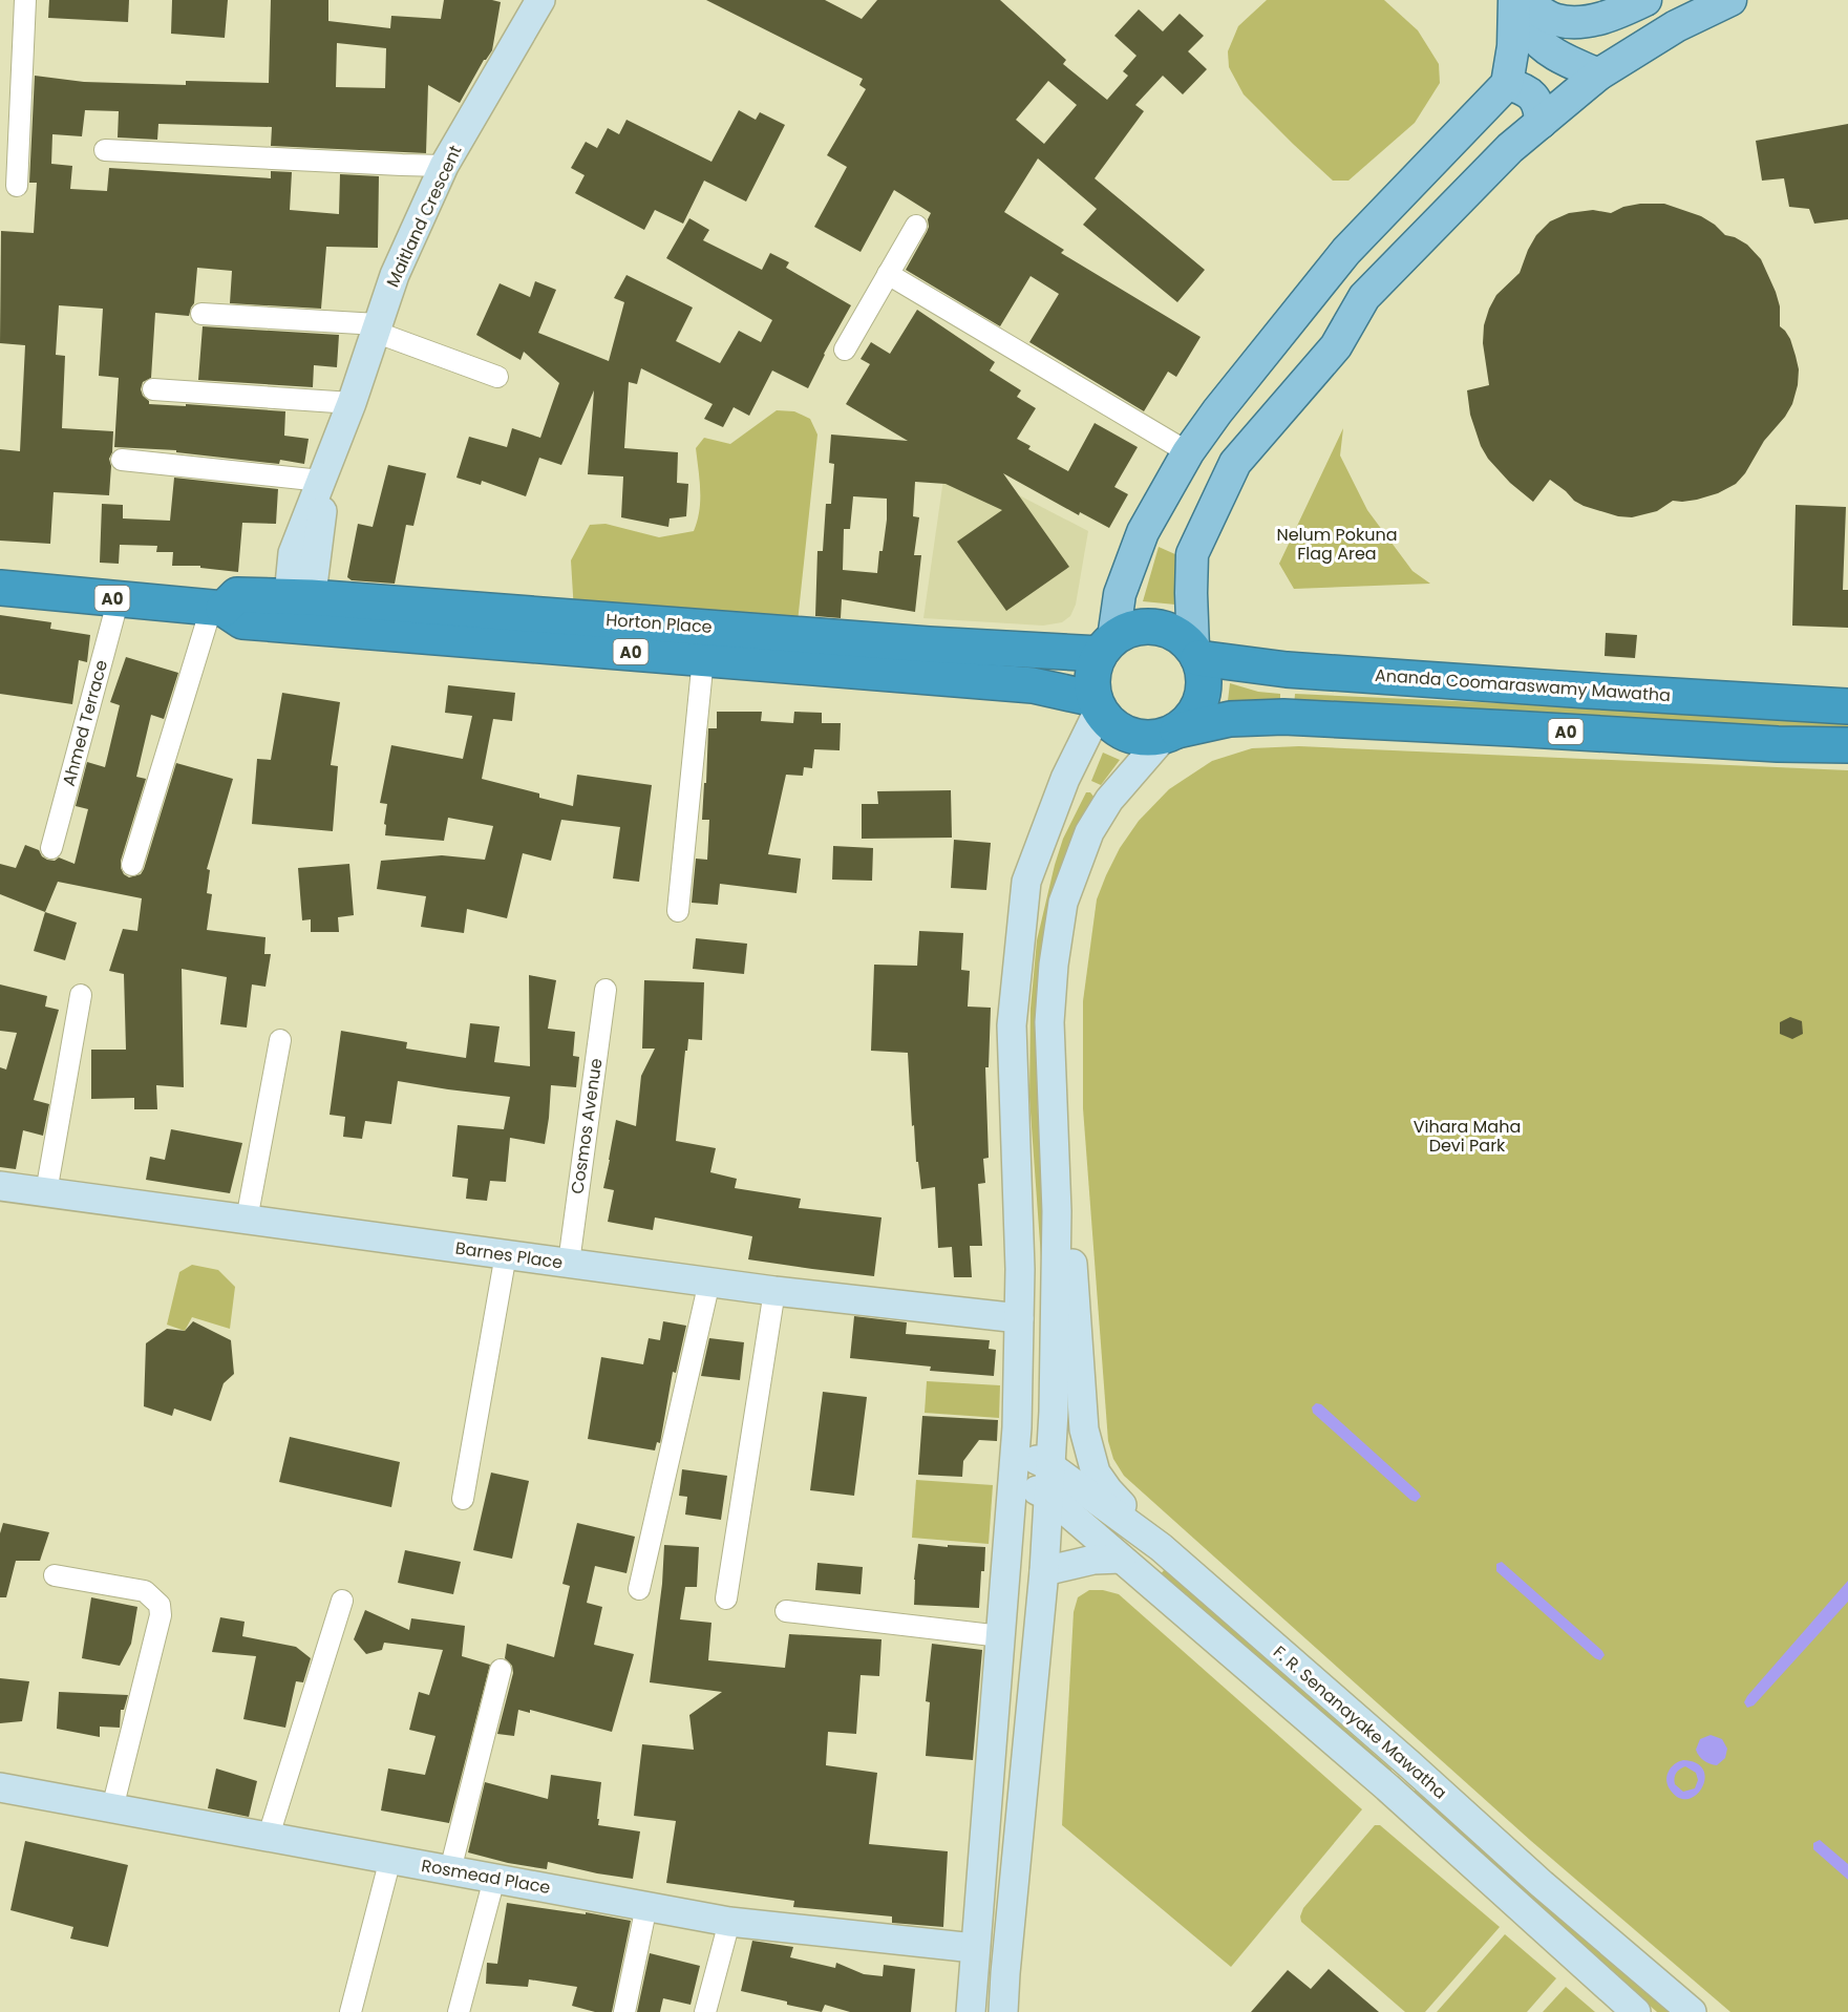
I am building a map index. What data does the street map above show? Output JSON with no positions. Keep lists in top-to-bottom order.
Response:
{
  "streets": {
    "highway": ["A0", "Horton Place", "Ananda Coomaraswamy Mawatha"],
    "main road": [
      "Maitland Crescent",
      "Barnes Place",
      "F. R. Senanayake Mawatha",
      "Rosmead Place"
    ],
    "street": ["Ahmed Terrace", "Cosmos Avenue"]
  },
  "crossings": [
    ["Maitland Crescent", "Horton Place"],
    ["A0", "Horton Place"],
    ["A0", "Ananda Coomaraswamy Mawatha"],
    ["Horton Place", "Ananda Coomaraswamy Mawatha"],
    ["Horton Place", "Ahmed Terrace"],
    ["Cosmos Avenue", "Barnes Place"]
  ],
  "parks": ["Nelum Pokuna Flag Area", "Vihara Maha Devi Park"]
}
